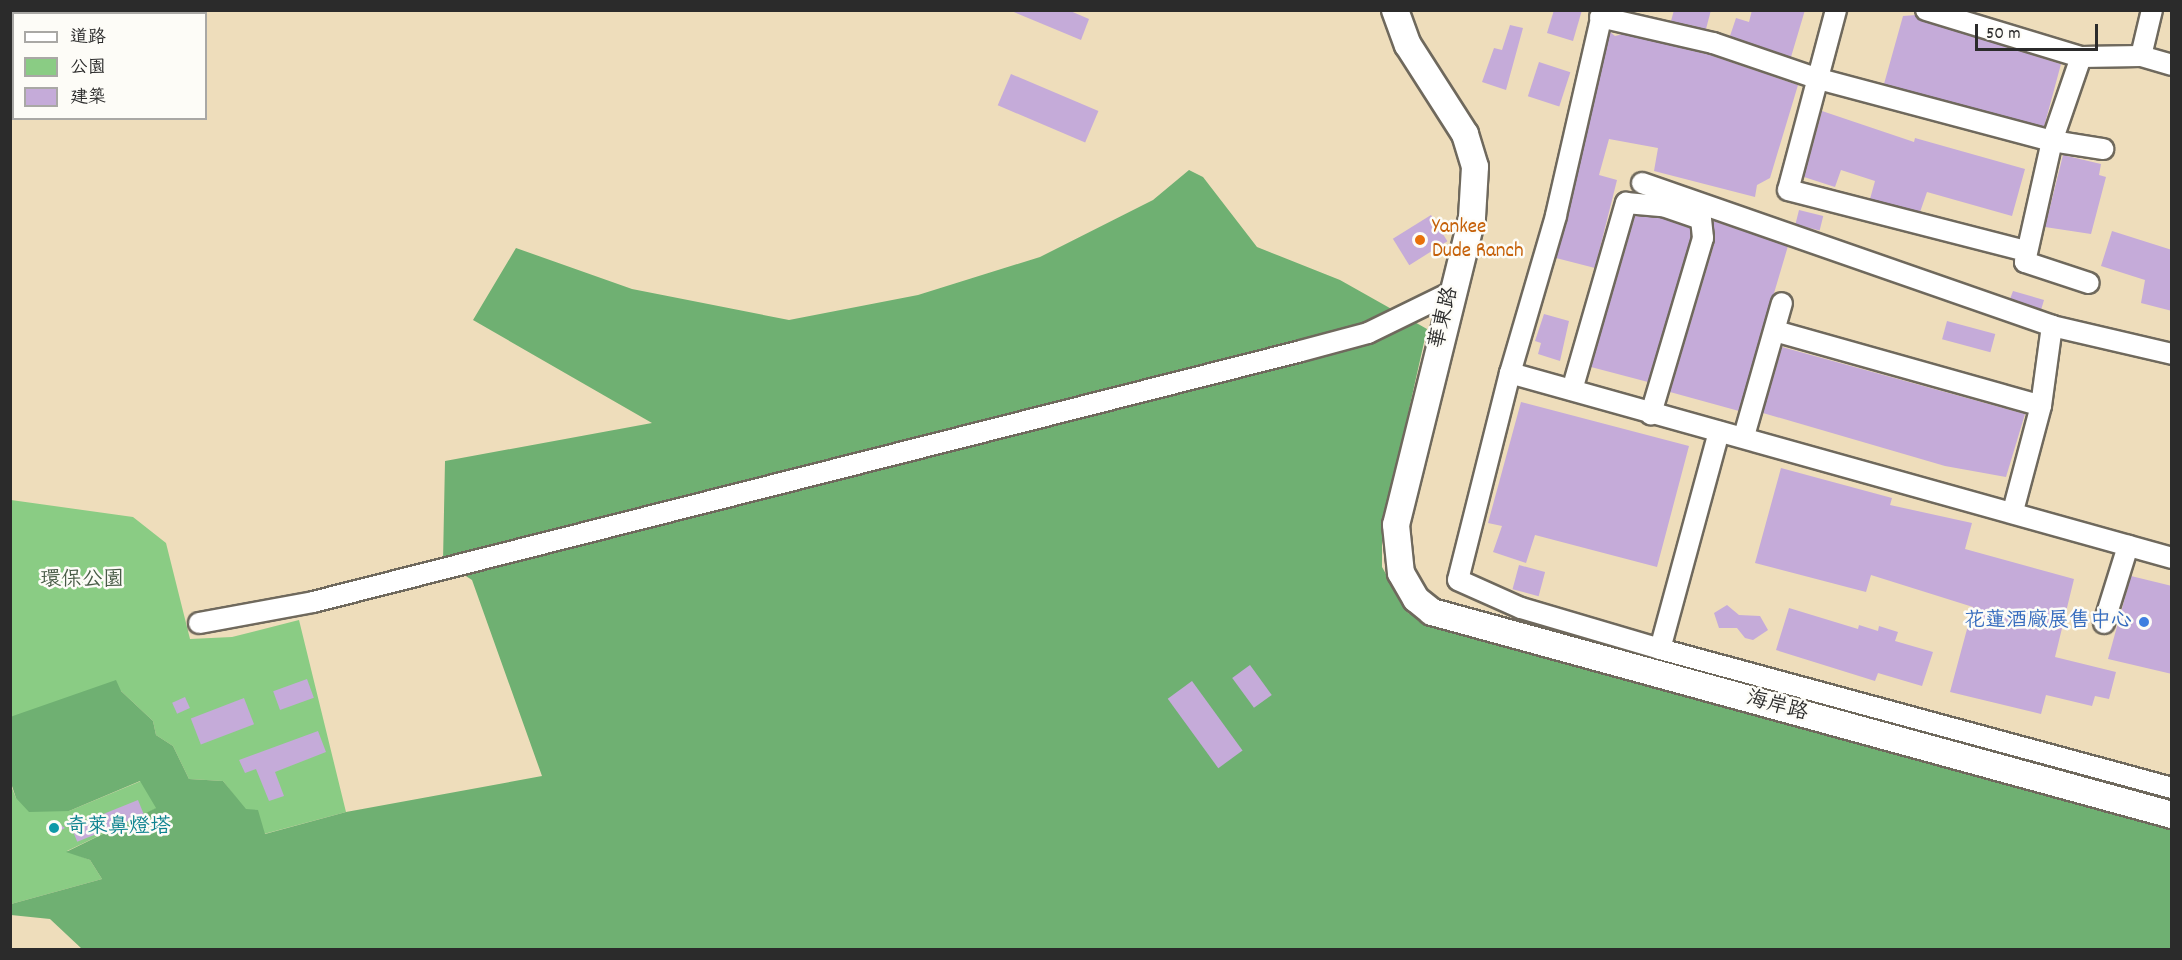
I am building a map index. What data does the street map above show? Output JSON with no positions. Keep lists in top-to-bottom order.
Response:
{
  "streets": {
    "main road": ["華東路", "海岸路"]
  },
  "crossings": [
    ["華東路", "海岸路"]
  ],
  "parks": ["環保公園"],
  "places": ["Yankee Dude Ranch", "花蓮酒廠展售中心", "奇萊鼻燈塔"],
  "legend": ["道路", "公園", "建築"],
  "scale_bar": "50 m"
}
